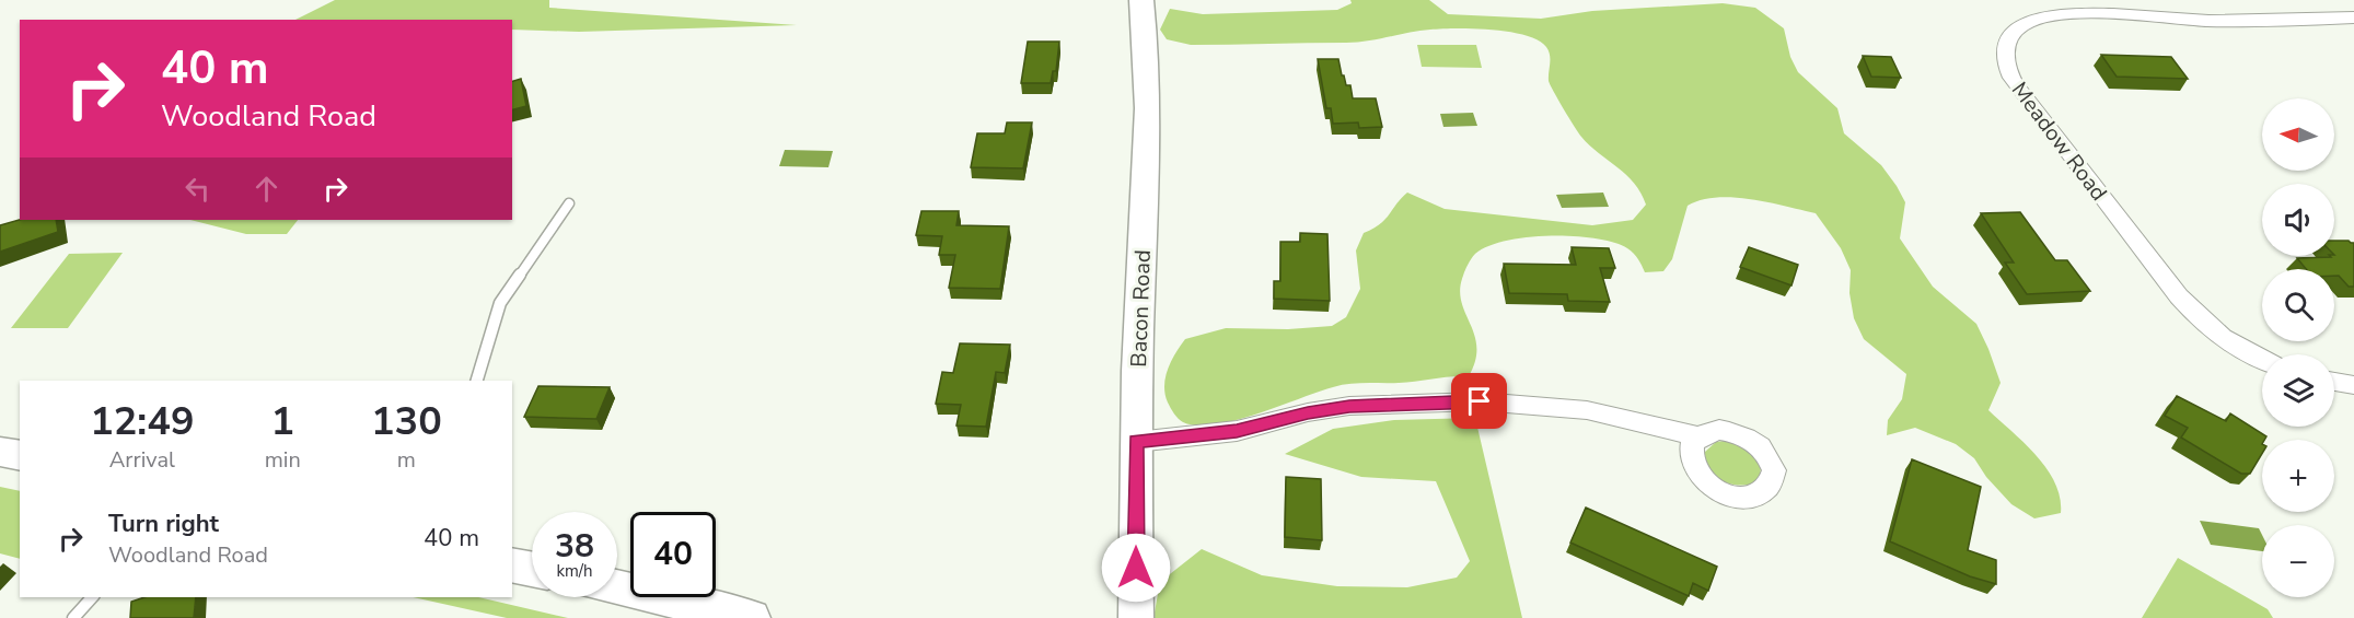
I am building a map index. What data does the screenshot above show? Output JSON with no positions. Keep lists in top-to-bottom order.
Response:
{
  "streets": {
    "street": ["Meadow Road", "Bacon Road"]
  },
  "north": "left",
  "page": {
    "turn": ["40 m", "Woodland Road"],
    "map_buttons": ["+", "−"],
    "eta": [
      "12:49",
      "Arrival",
      "1",
      "min",
      "130",
      "m"
    ],
    "list": [
      {
        "name": "Turn right",
        "note": "Woodland Road",
        "value": "40 m"
      }
    ],
    "speed": "38 km/h",
    "limit": "40"
  }
}
